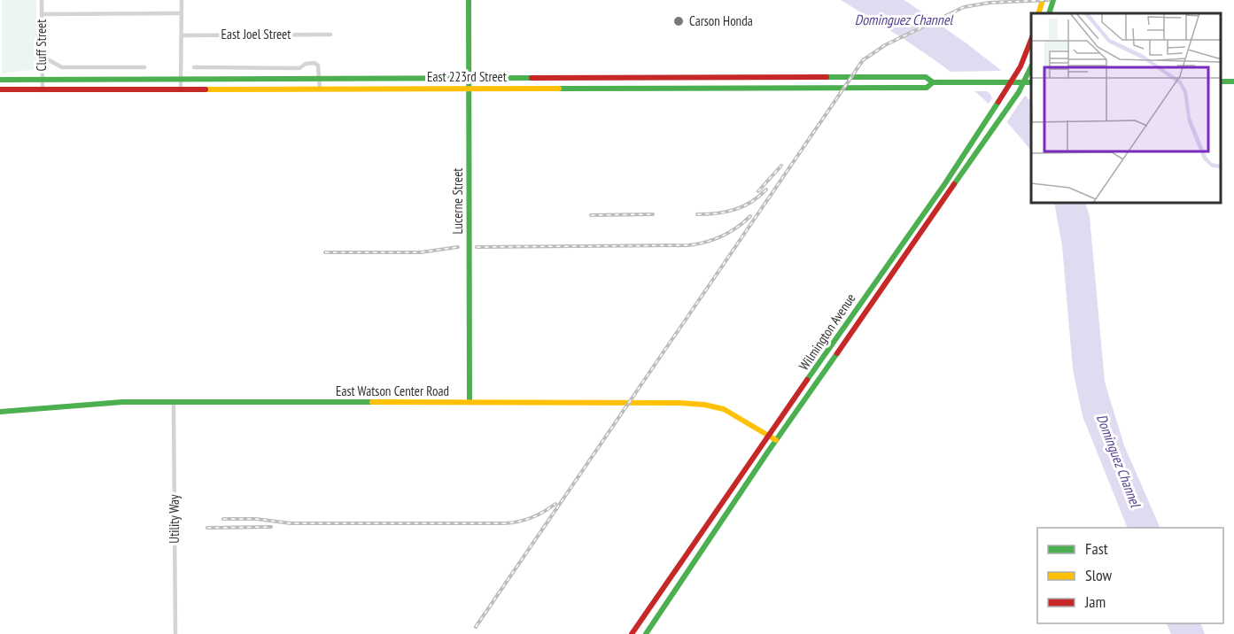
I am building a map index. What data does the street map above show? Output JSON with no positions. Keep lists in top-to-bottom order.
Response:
{
  "streets": {
    "main road": [
      "East 223rd Street",
      "Lucerne Street",
      "Wilmington Avenue",
      "East Watson Center Road"
    ],
    "street": ["East Joel Street", "Cluff Street", "Utility Way"]
  },
  "crossings": [
    ["Cluff Street", "East 223rd Street"],
    ["East 223rd Street", "Lucerne Street"],
    ["East 223rd Street", "Wilmington Avenue"],
    ["Lucerne Street", "East Watson Center Road"],
    ["Wilmington Avenue", "East Watson Center Road"],
    ["East Watson Center Road", "Utility Way"]
  ],
  "water": ["Dominguez Channel"],
  "places": ["Carson Honda"],
  "legend": ["Fast", "Slow", "Jam"]
}
